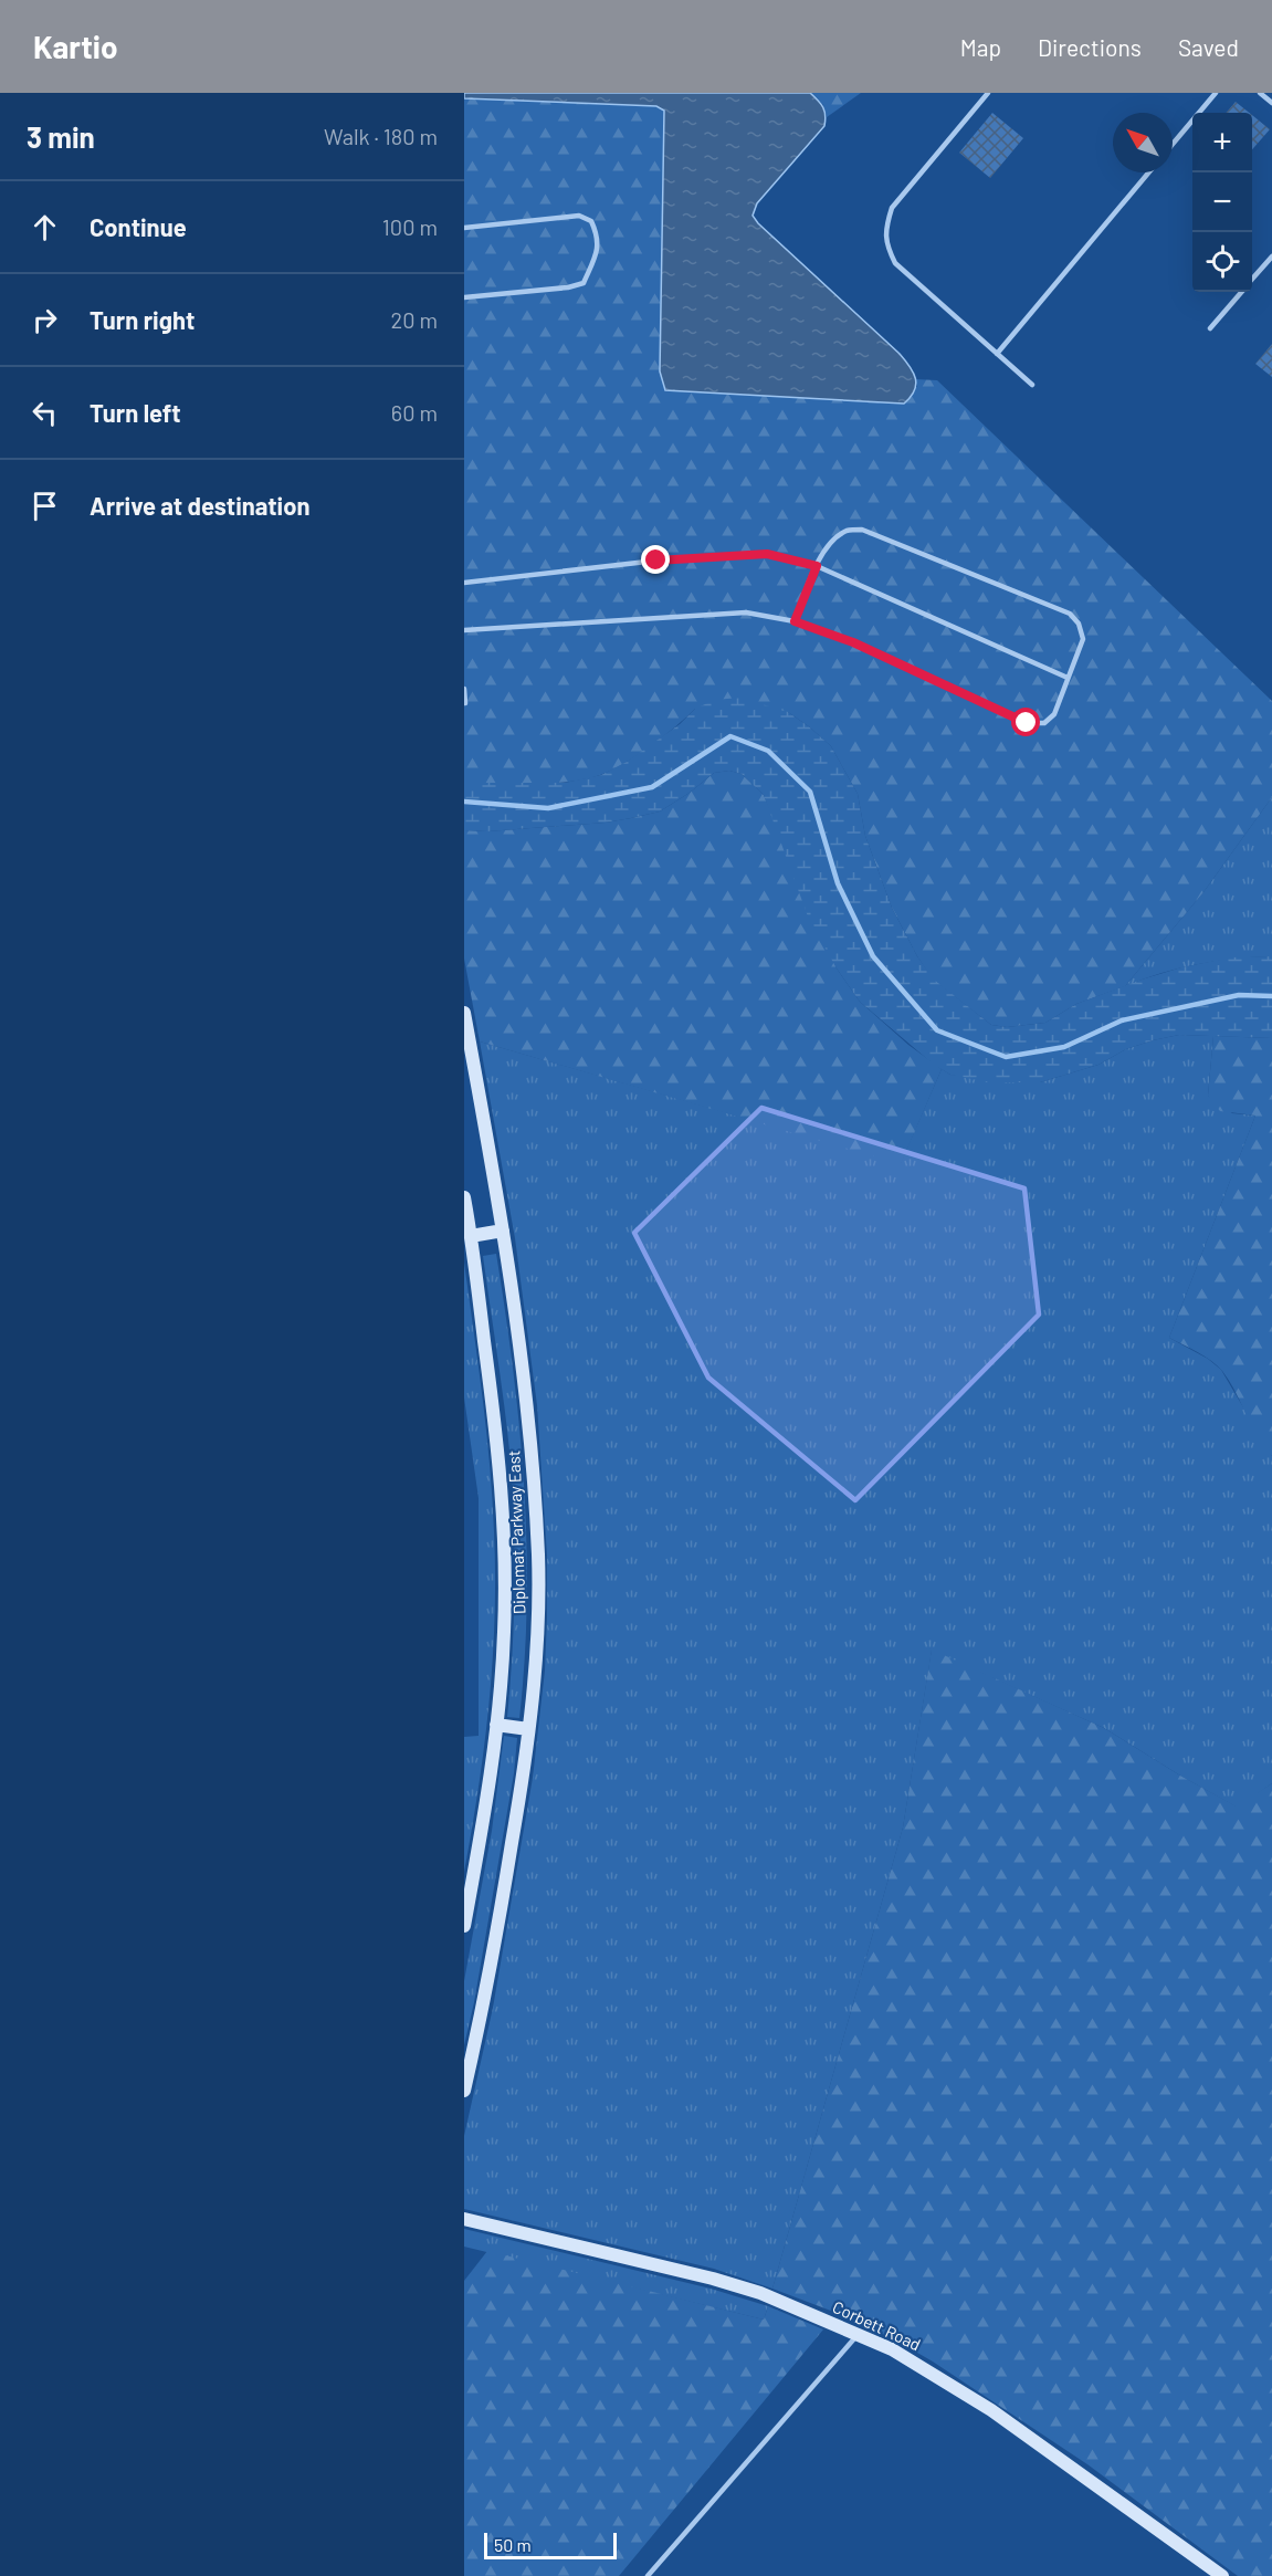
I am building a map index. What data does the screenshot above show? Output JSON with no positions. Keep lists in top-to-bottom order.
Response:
{
  "streets": {
    "main road": ["Diplomat Parkway East", "Corbett Road"]
  },
  "scale_bar": "50 m",
  "north": "top left",
  "page": {
    "header": "Kartio",
    "nav": ["Map", "Directions", "Saved"],
    "heading": ["3 min", "Walk · 180 m"],
    "map_buttons": ["+", "−"],
    "list": [
      ["Continue", "100 m"],
      ["Turn right", "20 m"],
      ["Turn left", "60 m"],
      "Arrive at destination"
    ],
    "scale": "50 m"
  }
}
